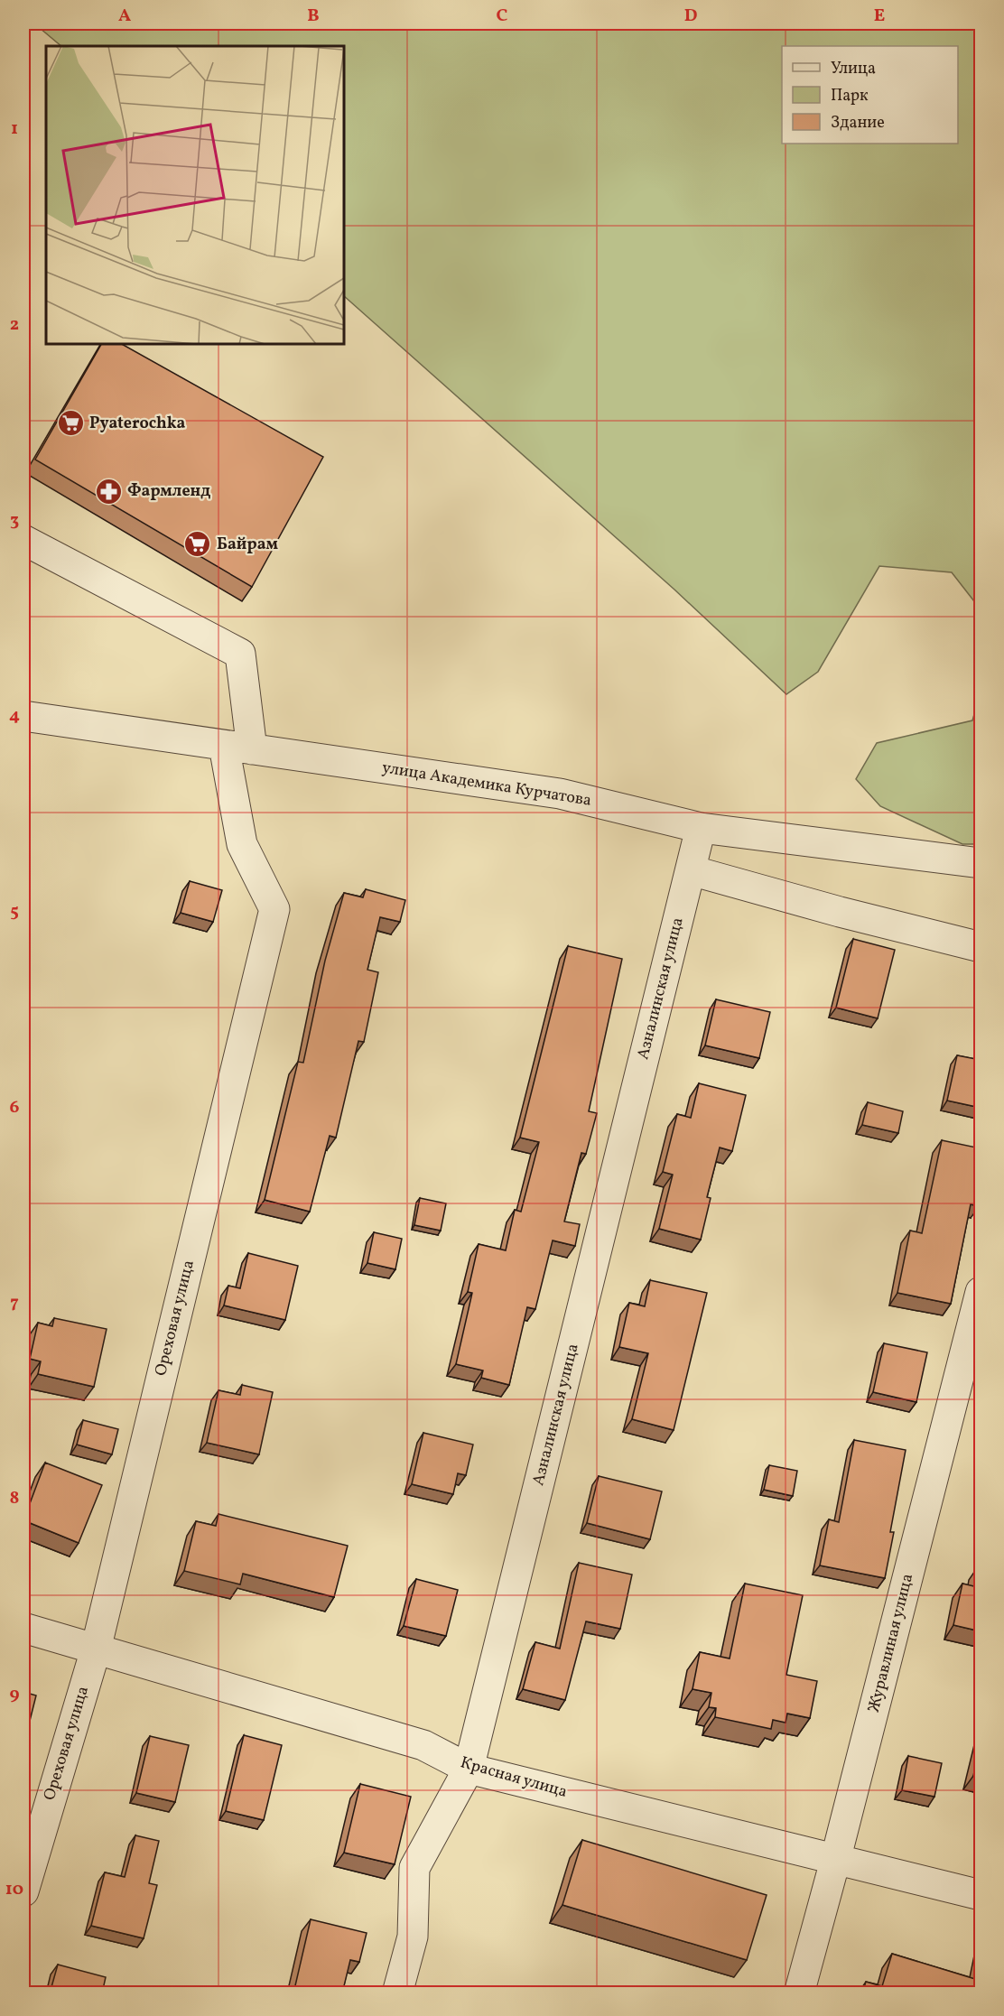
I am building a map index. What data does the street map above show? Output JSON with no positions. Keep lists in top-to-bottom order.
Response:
{
  "streets": {
    "street": [
      "улица Академика Курчатова",
      "Азналинская улица",
      "Ореховая улица",
      "Журавлиная улица",
      "Красная улица"
    ]
  },
  "crossings": [
    ["улица Академика Курчатова", "Азналинская улица"],
    ["улица Академика Курчатова", "Ореховая улица"],
    ["Азналинская улица", "Красная улица"],
    ["Ореховая улица", "Красная улица"],
    ["Журавлиная улица", "Красная улица"]
  ],
  "places": {
    "supermarket": ["Pyaterochka", "Байрам"],
    "pharmacy": ["Фармленд"]
  },
  "legend": ["Улица", "Парк", "Здание"],
  "grid": {
    "columns": [
      "A",
      "B",
      "C",
      "D",
      "E"
    ],
    "rows": [
      "1",
      "2",
      "3",
      "4",
      "5",
      "6",
      "7",
      "8",
      "9",
      "10"
    ]
  }
}
